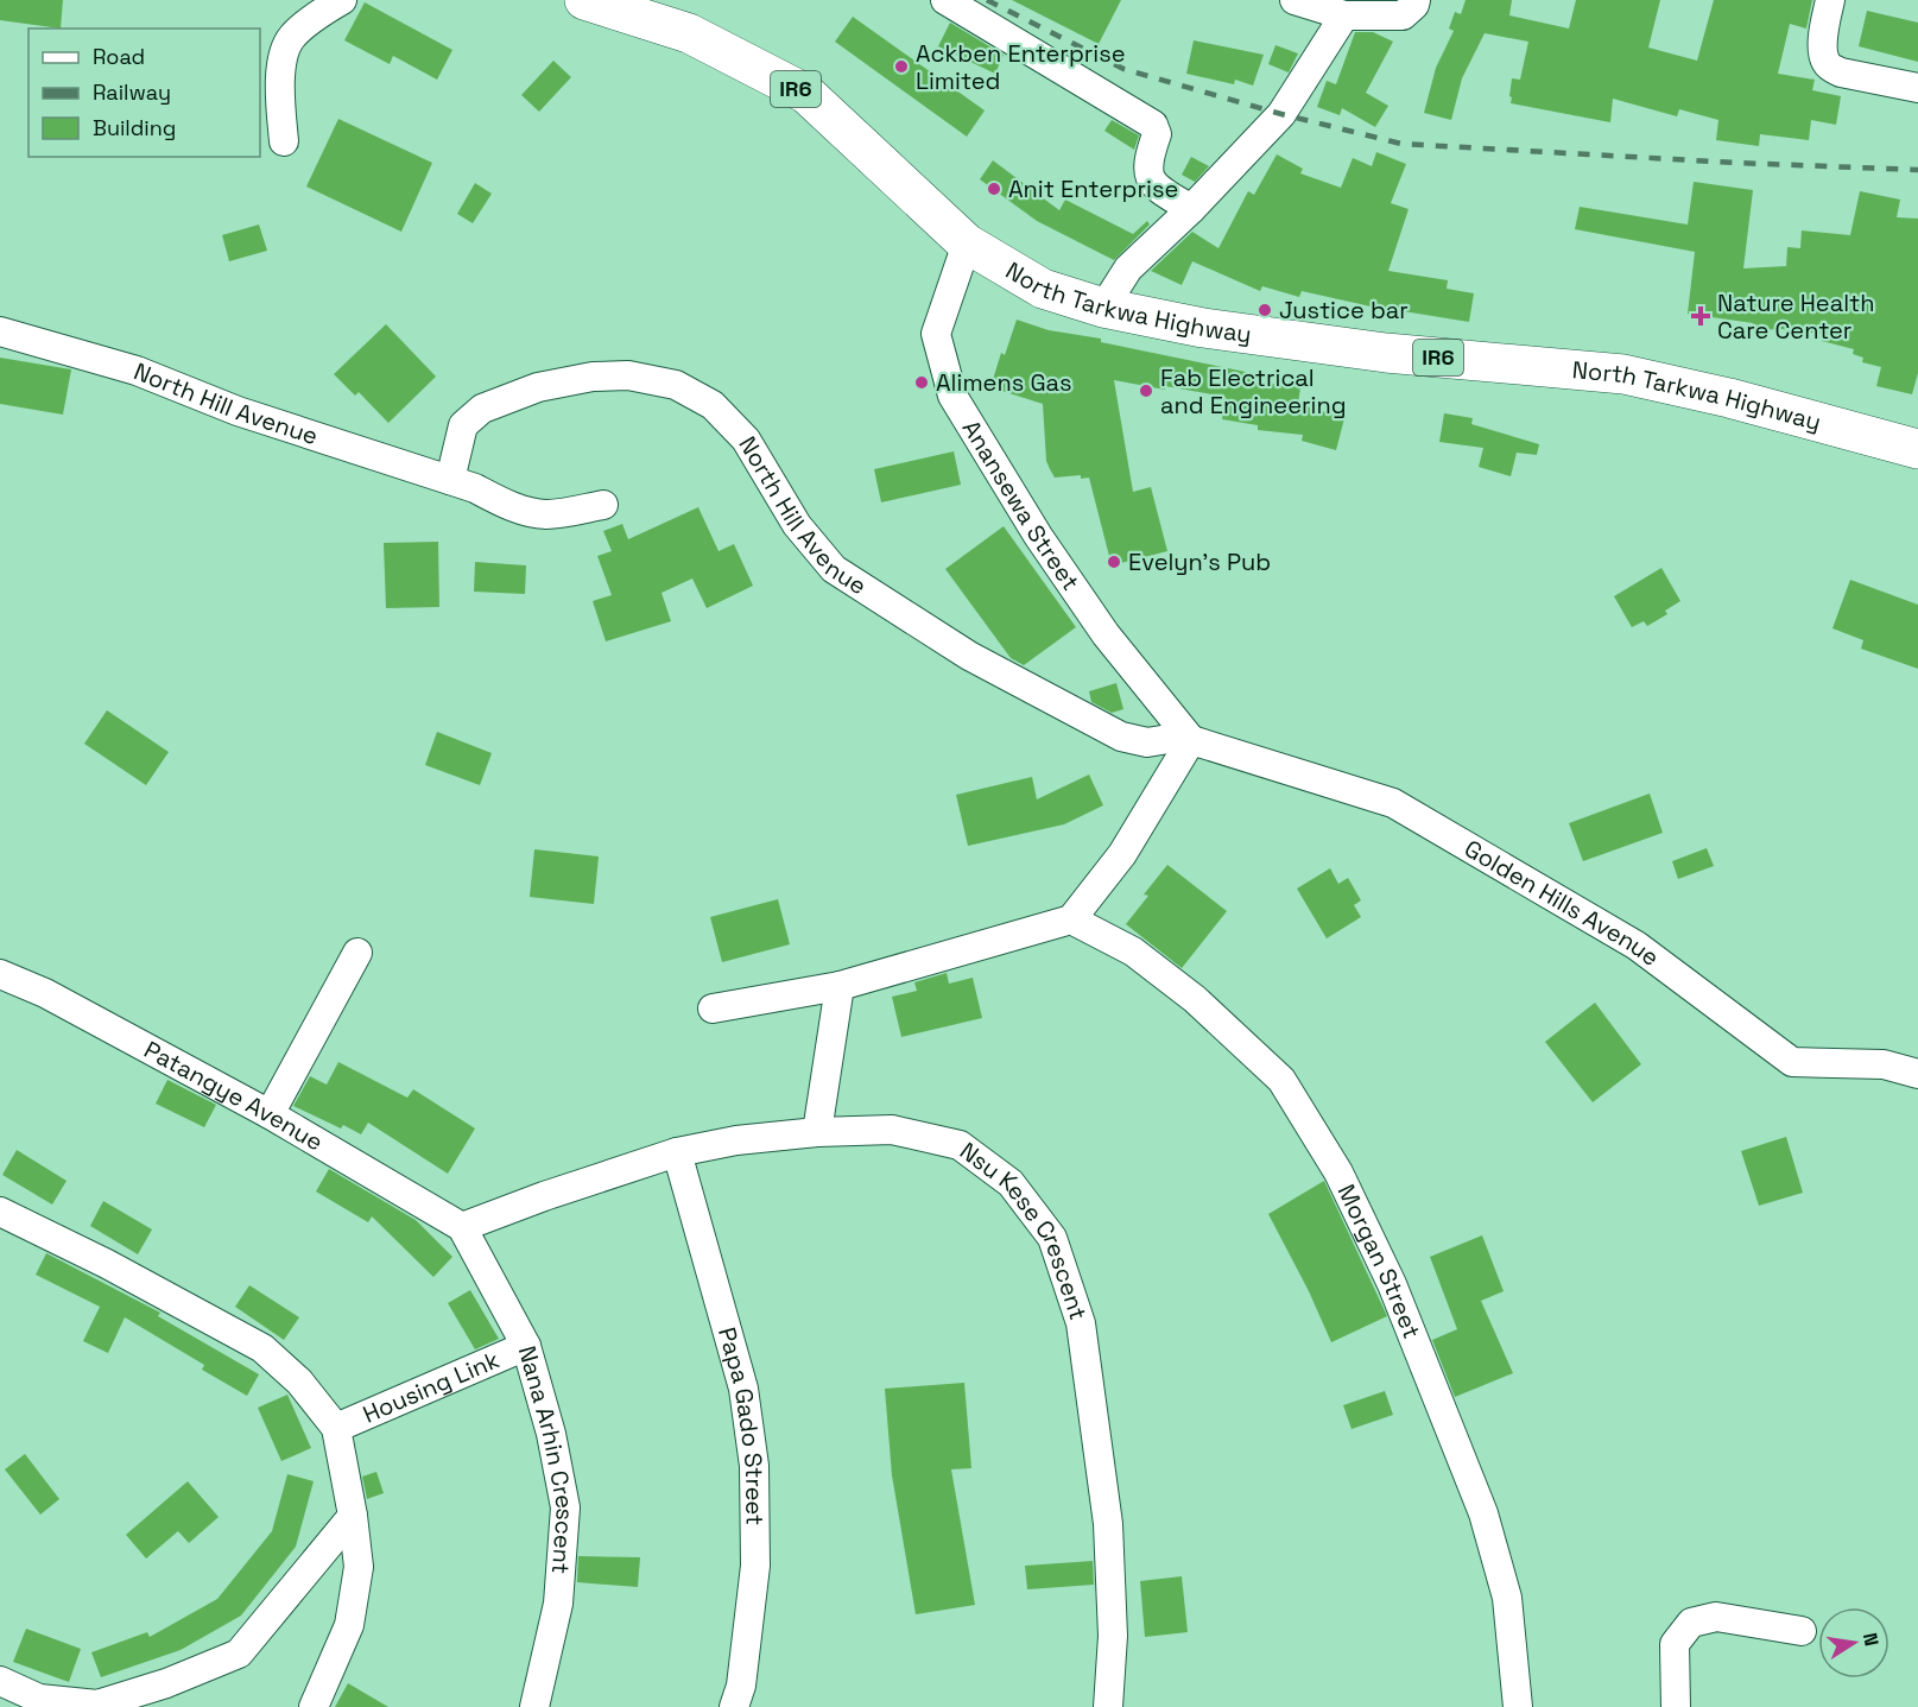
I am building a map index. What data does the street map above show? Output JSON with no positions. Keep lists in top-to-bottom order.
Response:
{
  "streets": {
    "main road": ["IR6", "North Tarkwa Highway"],
    "street": [
      "North Hill Avenue",
      "Anansewa Street",
      "Golden Hills Avenue",
      "Patangye Avenue",
      "Nsu Kese Crescent",
      "Morgan Street",
      "Housing Link",
      "Papa Gado Street",
      "Nana Arhin Crescent"
    ]
  },
  "crossings": [
    ["North Tarkwa Highway", "Anansewa Street"],
    ["North Hill Avenue", "Anansewa Street"],
    ["North Hill Avenue", "Golden Hills Avenue"],
    ["Anansewa Street", "Golden Hills Avenue"],
    ["Patangye Avenue", "Nsu Kese Crescent"],
    ["Patangye Avenue", "Nana Arhin Crescent"],
    ["Nsu Kese Crescent", "Papa Gado Street"],
    ["Nsu Kese Crescent", "Nana Arhin Crescent"],
    ["Housing Link", "Nana Arhin Crescent"]
  ],
  "places": {
    "other": [
      "Ackben Enterprise Limited",
      "Anit Enterprise",
      "Justice bar",
      "Alimens Gas",
      "Fab Electrical and Engineering",
      "Evelyn's Pub"
    ],
    "health": ["Nature Health Care Center"]
  },
  "legend": ["Road", "Railway", "Building"],
  "north": "right"
}
